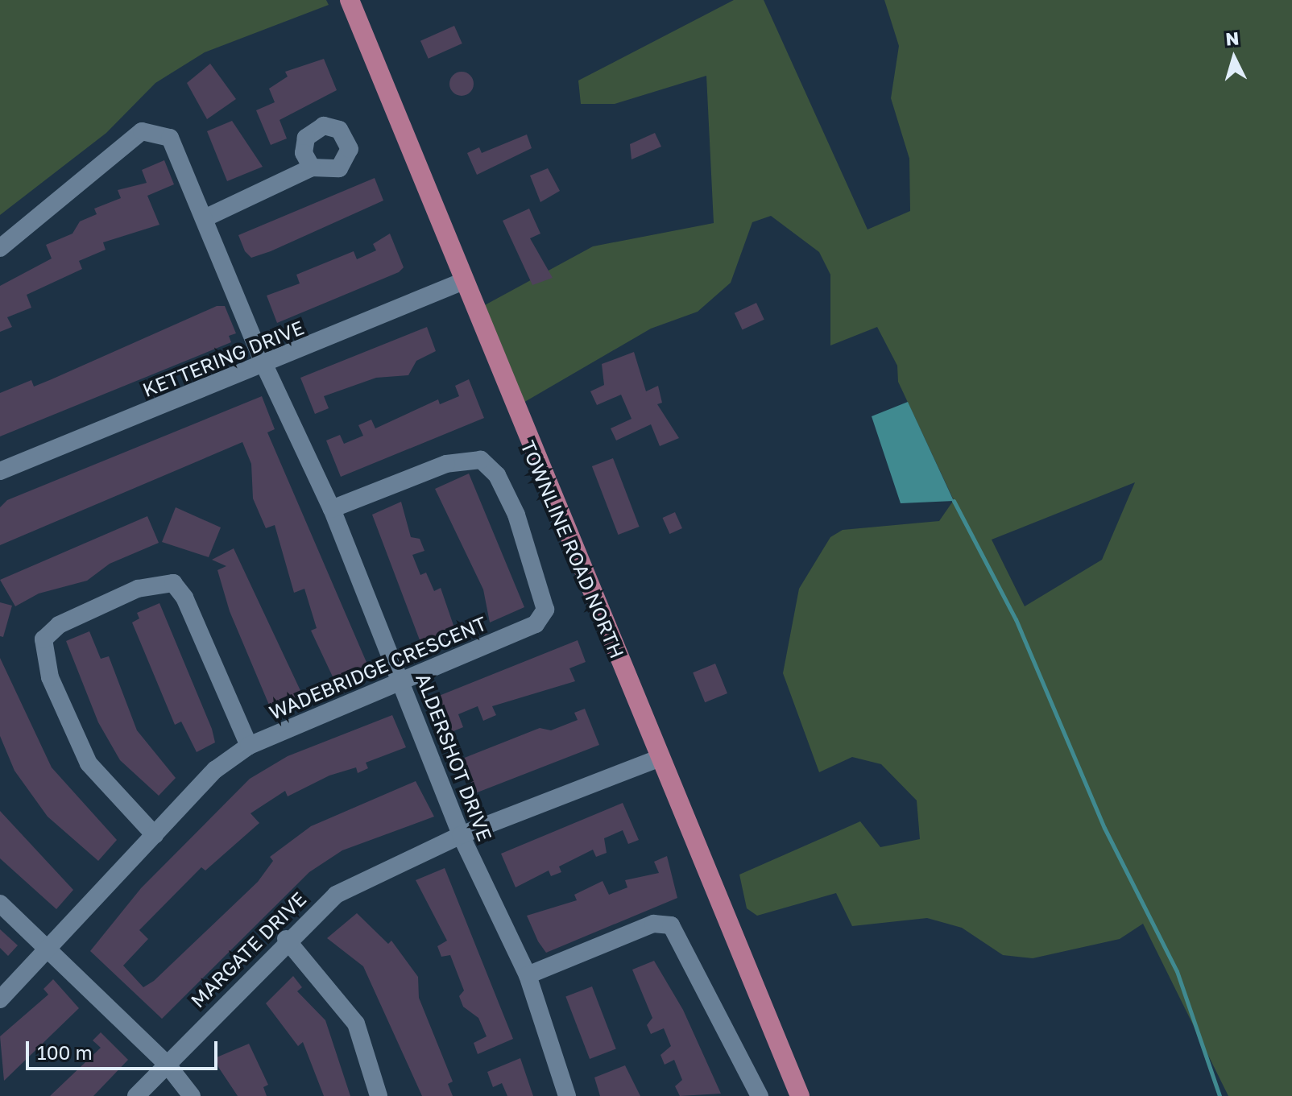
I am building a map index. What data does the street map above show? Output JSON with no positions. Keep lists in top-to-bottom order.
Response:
{
  "streets": {
    "main road": ["TOWNLINE ROAD NORTH"],
    "street": [
      "KETTERING DRIVE",
      "WADEBRIDGE CRESCENT",
      "ALDERSHOT DRIVE",
      "MARGATE DRIVE"
    ]
  },
  "crossings": [
    ["KETTERING DRIVE", "TOWNLINE ROAD NORTH"],
    ["KETTERING DRIVE", "ALDERSHOT DRIVE"],
    ["TOWNLINE ROAD NORTH", "MARGATE DRIVE"],
    ["WADEBRIDGE CRESCENT", "ALDERSHOT DRIVE"],
    ["ALDERSHOT DRIVE", "MARGATE DRIVE"]
  ],
  "scale_bar": "100 m",
  "north": "top"
}
